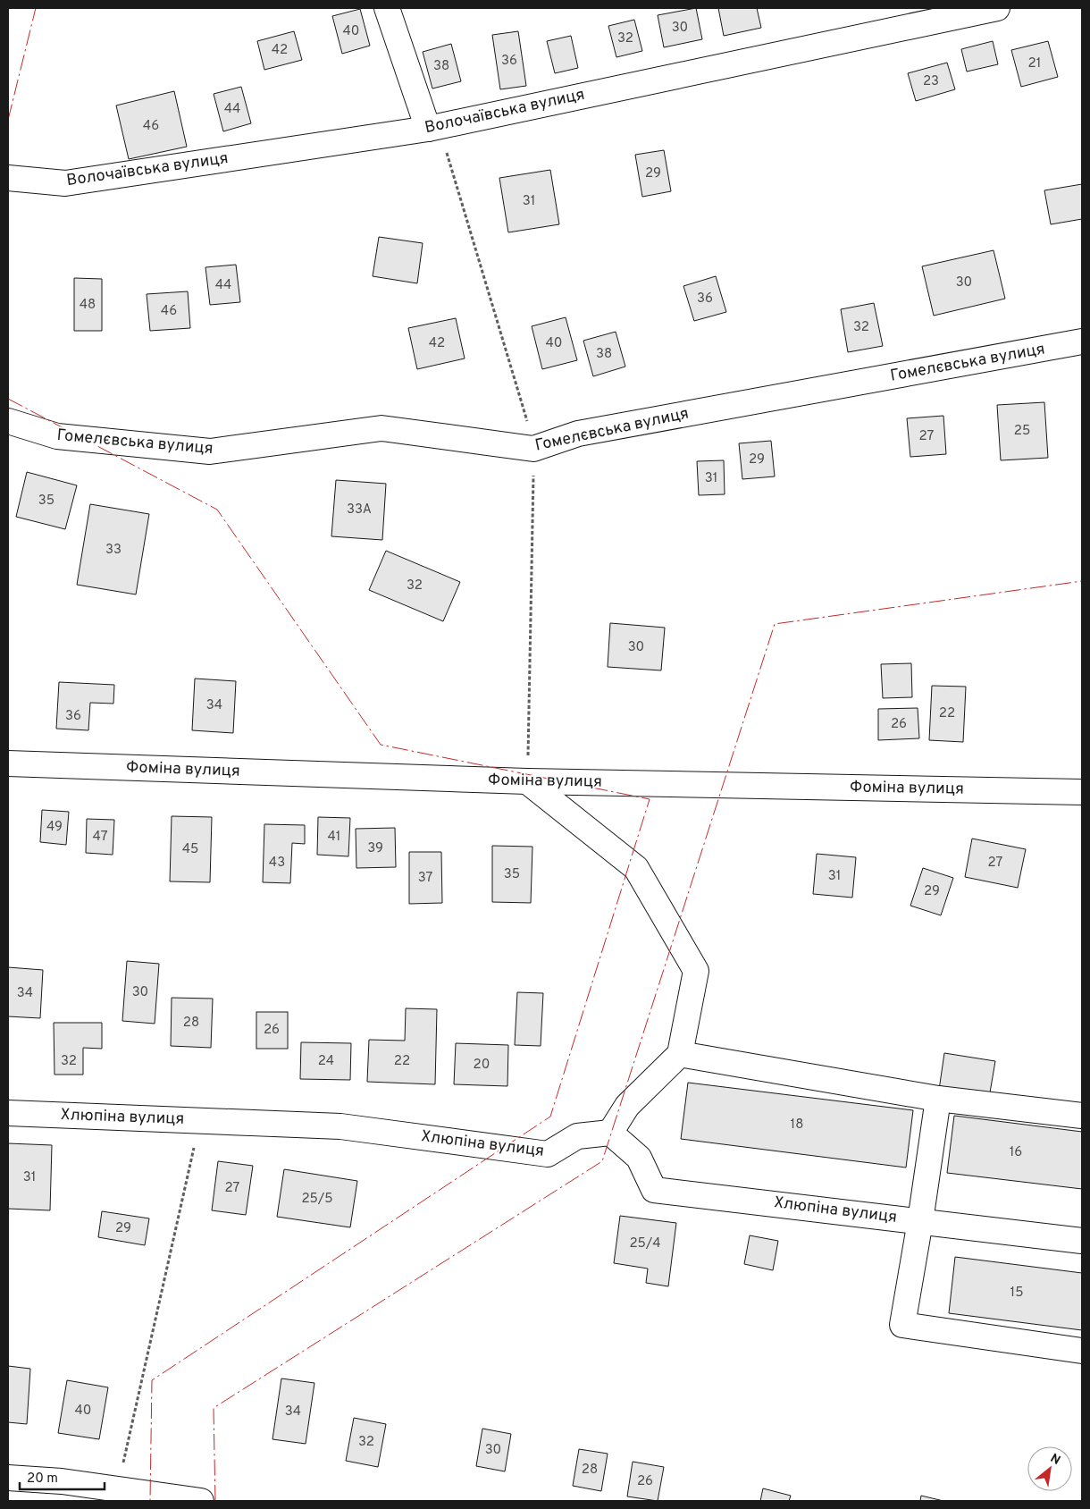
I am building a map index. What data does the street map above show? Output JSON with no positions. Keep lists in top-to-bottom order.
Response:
{
  "streets": {
    "street": [
      "Волочаївська вулиця",
      "Гомелєвська вулиця",
      "Фоміна вулиця",
      "Хлюпіна вулиця"
    ]
  },
  "house_numbers": [
    "30",
    "40",
    "32",
    "42",
    "36",
    "21",
    "38",
    "23",
    "44",
    "46",
    "29",
    "31",
    "30",
    "44",
    "36",
    "48",
    "46",
    "32",
    "42",
    "40",
    "38",
    "25",
    "27",
    "29",
    "31",
    "35",
    "33А",
    "33",
    "32",
    "30",
    "34",
    "22",
    "36",
    "26",
    "49",
    "47",
    "41",
    "39",
    "45",
    "43",
    "27",
    "35",
    "31",
    "37",
    "29",
    "30",
    "34",
    "28",
    "26",
    "32",
    "24",
    "22",
    "20",
    "18",
    "16",
    "31",
    "27",
    "25/5",
    "29",
    "25/4",
    "15",
    "40",
    "34",
    "32",
    "30",
    "28",
    "26"
  ],
  "scale_bar": "20 m",
  "north": "top right"
}
